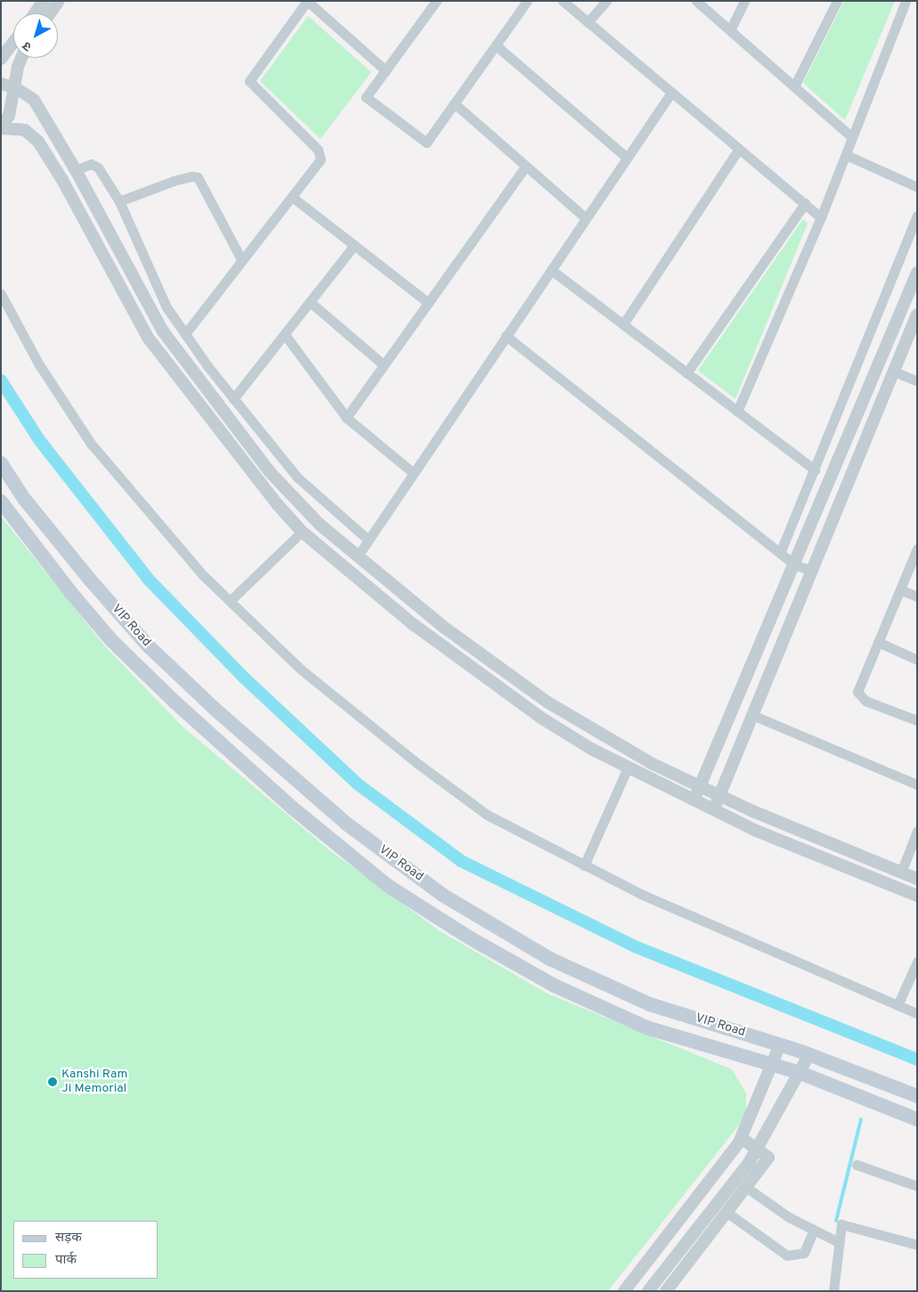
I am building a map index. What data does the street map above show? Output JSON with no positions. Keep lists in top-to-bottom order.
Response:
{
  "streets": {
    "main road": ["VIP Road"]
  },
  "places": ["Kanshi Ram Ji Memorial"],
  "legend": ["सड़क", "पार्क"],
  "north": "bottom left"
}
